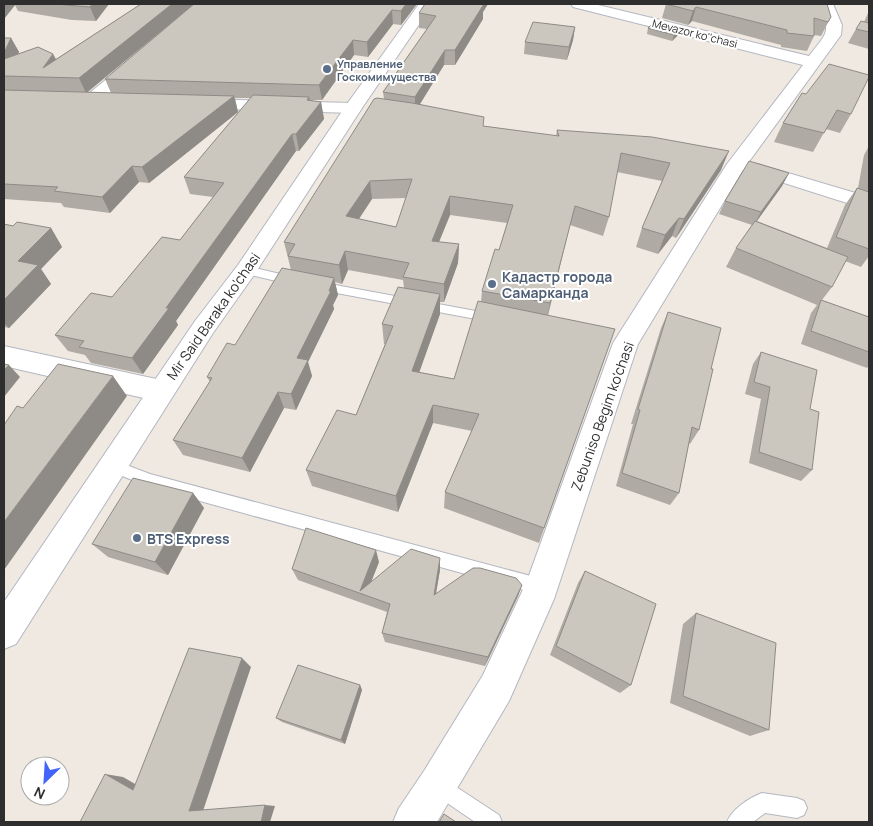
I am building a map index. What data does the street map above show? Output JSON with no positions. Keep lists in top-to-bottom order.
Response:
{
  "streets": {
    "street": ["Mevazor ko''chasi", "Mir Said Baraka ko'chasi", "Zebuniso Begim ko'chasi"]
  },
  "crossings": [
    ["Mevazor ko''chasi", "Zebuniso Begim ko'chasi"]
  ],
  "places": ["Управление Госкомимущества", "Кадастр города Самарканда", "BTS Express"],
  "north": "bottom left"
}
